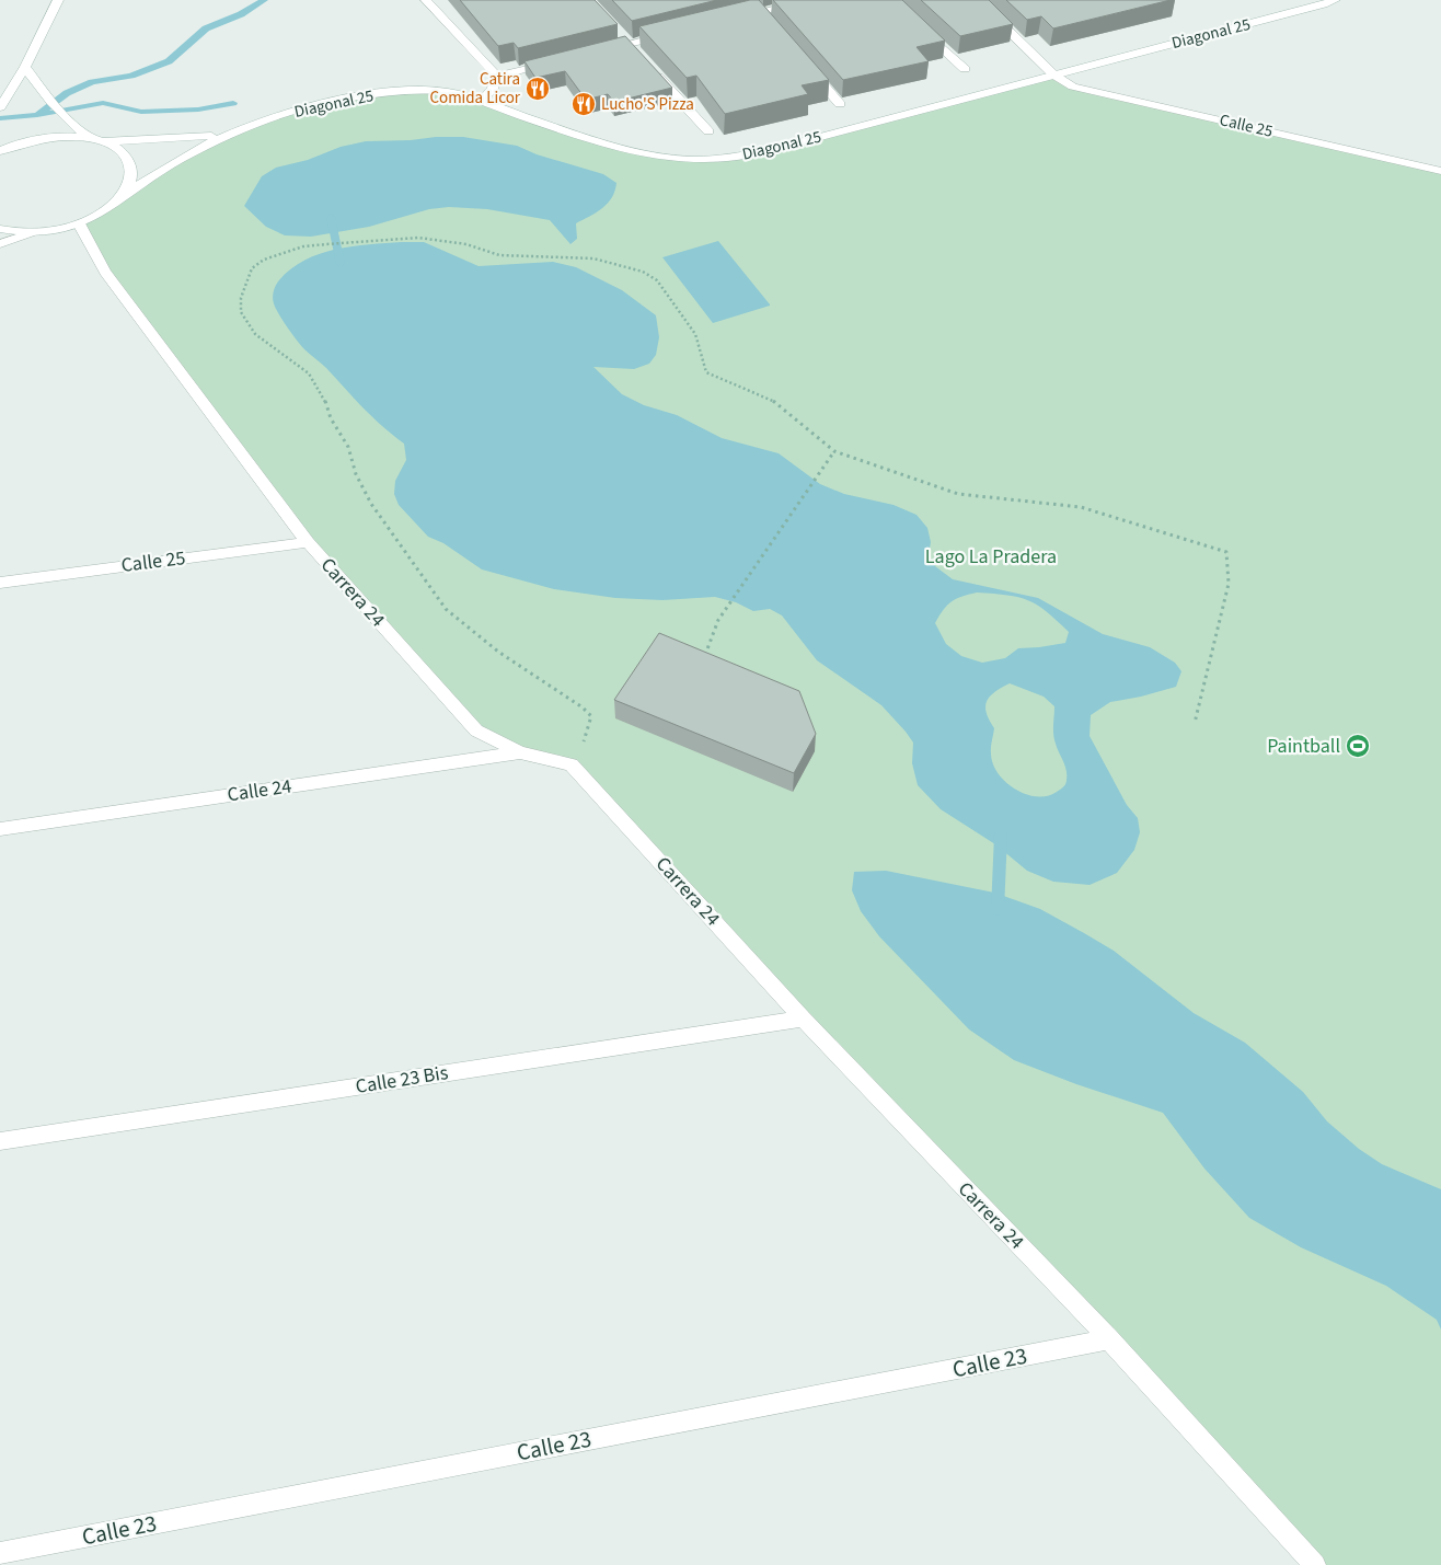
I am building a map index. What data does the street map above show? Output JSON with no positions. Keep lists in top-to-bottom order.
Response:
{
  "streets": {
    "street": [
      "Diagonal 25",
      "Calle 25",
      "Carrera 24",
      "Calle 24",
      "Calle 23 Bis",
      "Calle 23"
    ]
  },
  "crossings": [
    ["Diagonal 25", "Calle 25"],
    ["Diagonal 25", "Carrera 24"],
    ["Calle 25", "Carrera 24"],
    ["Carrera 24", "Calle 24"],
    ["Carrera 24", "Calle 23 Bis"],
    ["Carrera 24", "Calle 23"]
  ],
  "parks": ["Lago La Pradera"],
  "places": {
    "restaurant": ["Catira Comida Licor", "Lucho'S Pizza"],
    "sports": ["Paintball"]
  }
}
